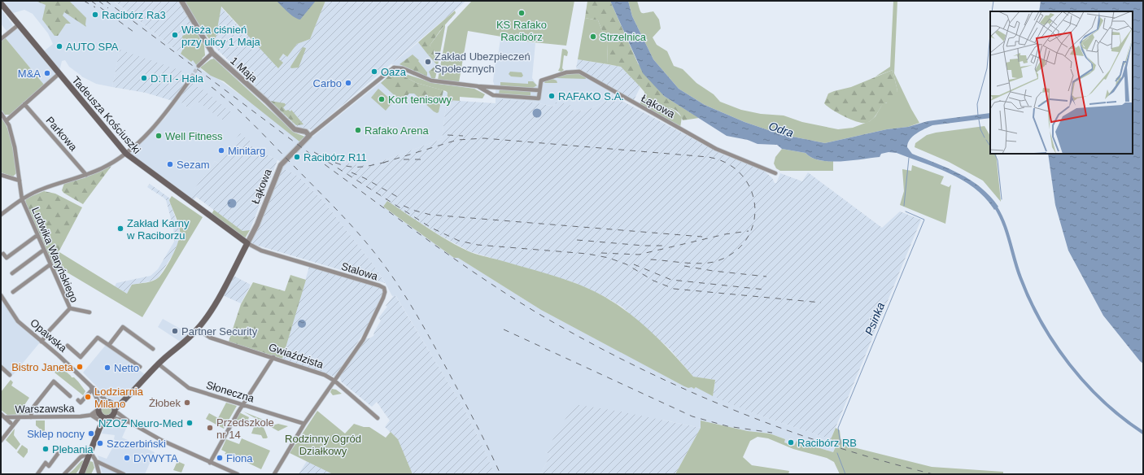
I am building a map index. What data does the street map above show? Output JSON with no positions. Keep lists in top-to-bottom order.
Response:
{
  "streets": {
    "main road": ["Łąkowa", "Tadeusza Kościuszki"],
    "street": [
      "1 Maja",
      "Parkowa",
      "Ludwika Waryńskiego",
      "Stalowa",
      "Opawska",
      "Gwiaździsta",
      "Słoneczna",
      "Warszawska"
    ]
  },
  "crossings": [
    ["1 Maja", "Łąkowa"],
    ["Łąkowa", "Tadeusza Kościuszki"],
    ["Łąkowa", "Stalowa"],
    ["Łąkowa", "Gwiaździsta"],
    ["Łąkowa", "Słoneczna"],
    ["Tadeusza Kościuszki", "Stalowa"],
    ["Stalowa", "Gwiaździsta"]
  ],
  "water": ["Odra", "Psinka"],
  "parks": ["Rodzinny Ogród Działkowy"],
  "places": [
    "KS Rafako Racibórz",
    "Racibórz Ra3",
    "Wieża ciśnień przy ulicy 1 Maja",
    "Strzelnica",
    "AUTO SPA",
    "Zakład Ubezpieczeń Społecznych",
    "Oaza",
    "M&A",
    "D.T.I - Hala",
    "Carbo",
    "RAFAKO S.A.",
    "Kort tenisowy",
    "Rafako Arena",
    "Well Fitness",
    "Minitarg",
    "Racibórz R11",
    "Sezam",
    "Zakład Karny w Raciborzu",
    "Partner Security",
    "Bistro Janeta",
    "Netto",
    "Lodziarnia Milano",
    "Żłobek",
    "NZOZ Neuro-Med",
    "Przedszkole nr 14",
    "Sklep nocny",
    "Racibórz RB",
    "Szczerbiński",
    "Plebania",
    "DYWYTA",
    "Fiona"
  ]
}
